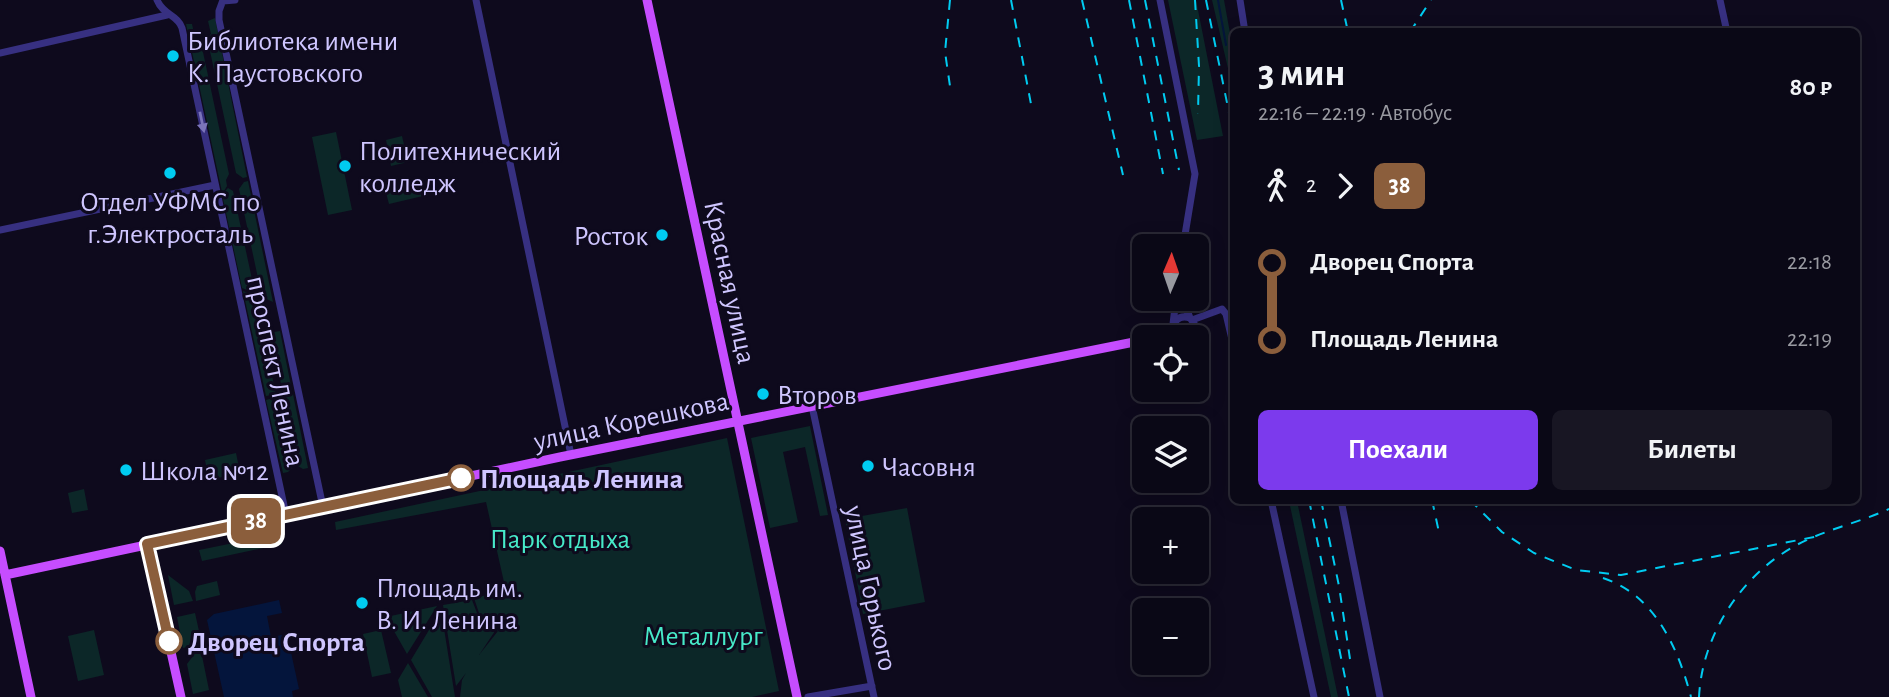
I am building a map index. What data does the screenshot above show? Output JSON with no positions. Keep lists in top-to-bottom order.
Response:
{
  "streets": {
    "main road": ["Красная улица", "улица Корешкова"],
    "street": ["проспект Ленина", "улица Горького"]
  },
  "crossings": [
    ["Красная улица", "улица Корешкова"],
    ["проспект Ленина", "улица Корешкова"],
    ["улица Корешкова", "улица Горького"]
  ],
  "parks": ["Парк отдыха", "Металлург"],
  "places": [
    "Библиотека имени К. Паустовского",
    "Политехнический колледж",
    "Отдел УФМС по г.Электросталь",
    "Росток",
    "Второв",
    "Часовня",
    "Школа №12",
    "Площадь Ленина",
    "Площадь им. В. И. Ленина",
    "Дворец Спорта"
  ],
  "lines": ["bus line 38"],
  "north": "top",
  "page": {
    "on_map": "38",
    "heading": ["3 мин", "22:16 – 22:19 · Автобус", "80 ₽"],
    "legs": ["2", "38"],
    "list": [
      {
        "name": "Дворец Спорта",
        "value": "22:18"
      },
      {
        "name": "Площадь Ленина",
        "value": "22:19"
      }
    ],
    "map_buttons": ["+", "−"],
    "buttons": ["Поехали", "Билеты"]
  }
}
